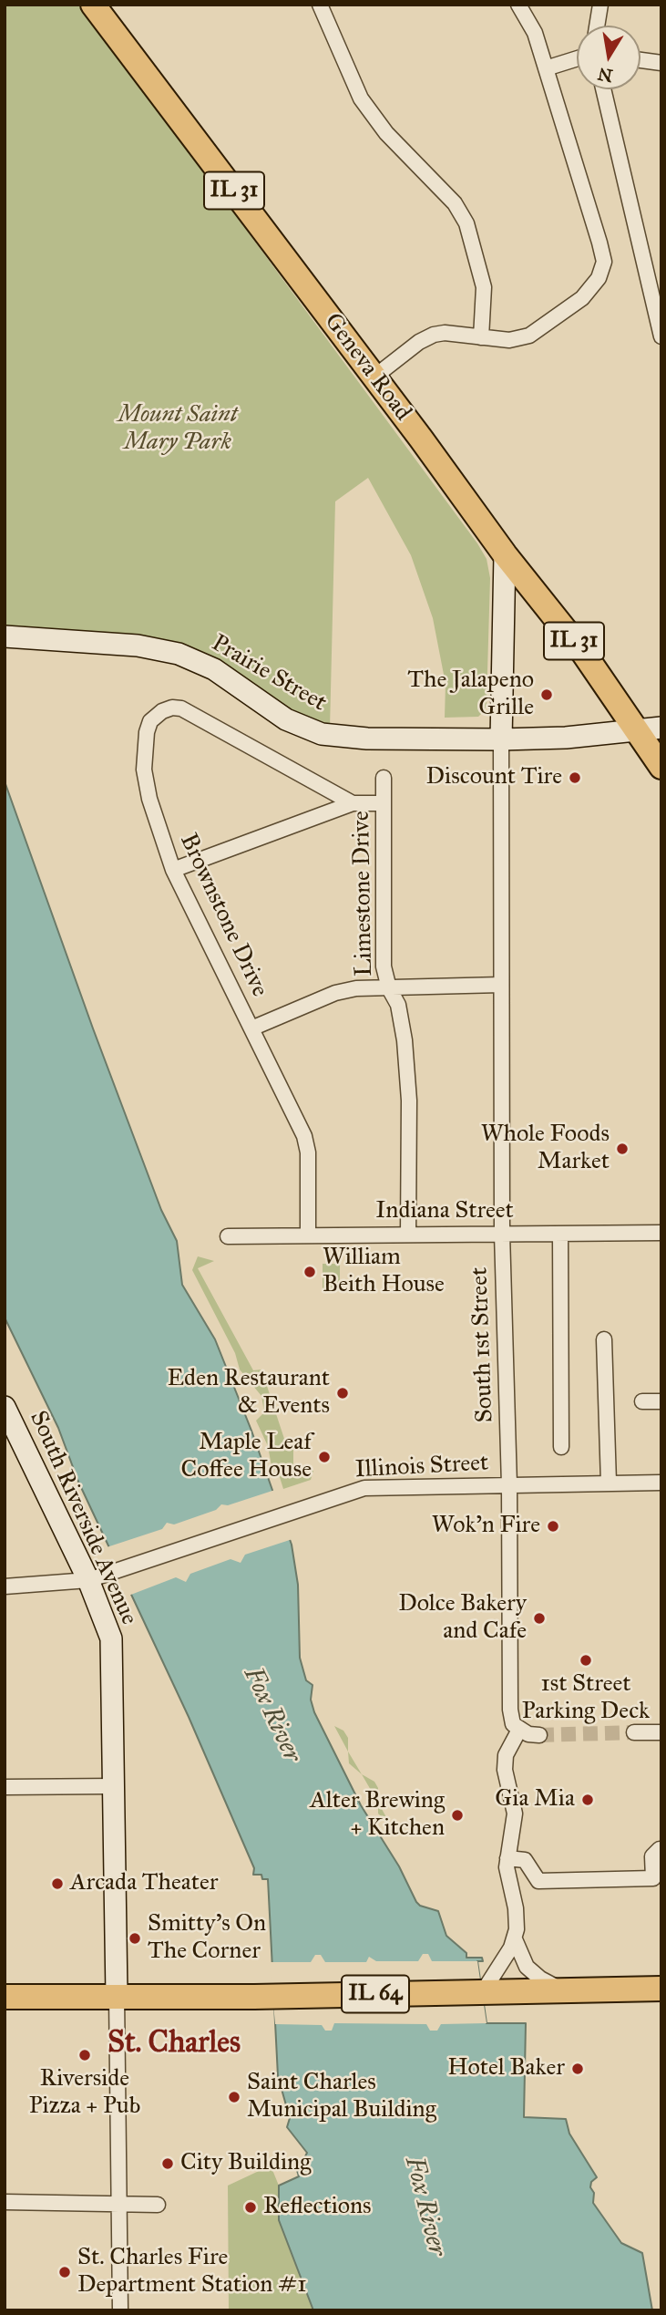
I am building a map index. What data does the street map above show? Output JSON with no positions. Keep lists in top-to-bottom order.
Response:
{
  "streets": {
    "main road": ["IL 31", "Geneva Road", "IL 64"],
    "street": [
      "Prairie Street",
      "Limestone Drive",
      "Brownstone Drive",
      "Indiana Street",
      "South 1st Street",
      "Illinois Street",
      "South Riverside Avenue"
    ]
  },
  "crossings": [
    ["IL 31", "Geneva Road"],
    ["IL 31", "Prairie Street"],
    ["Geneva Road", "Prairie Street"],
    ["Prairie Street", "South 1st Street"],
    ["Limestone Drive", "Indiana Street"],
    ["Brownstone Drive", "Indiana Street"],
    ["Indiana Street", "South 1st Street"],
    ["South 1st Street", "Illinois Street"],
    ["Illinois Street", "South Riverside Avenue"],
    ["South Riverside Avenue", "IL 64"]
  ],
  "districts": ["St. Charles"],
  "water": ["Fox River"],
  "parks": ["Mount Saint Mary Park"],
  "places": [
    "The Jalapeno Grille",
    "Discount Tire",
    "Whole Foods Market",
    "William Beith House",
    "Eden Restaurant & Events",
    "Maple Leaf Coffee House",
    "Wok'n Fire",
    "Dolce Bakery and Cafe",
    "1st Street Parking Deck",
    "Gia Mia",
    "Alter Brewing + Kitchen",
    "Arcada Theater",
    "Smitty's On The Corner",
    "Riverside Pizza + Pub",
    "Hotel Baker",
    "Saint Charles Municipal Building",
    "City Building",
    "Reflections",
    "St. Charles Fire Department Station #1"
  ],
  "north": "bottom"
}
